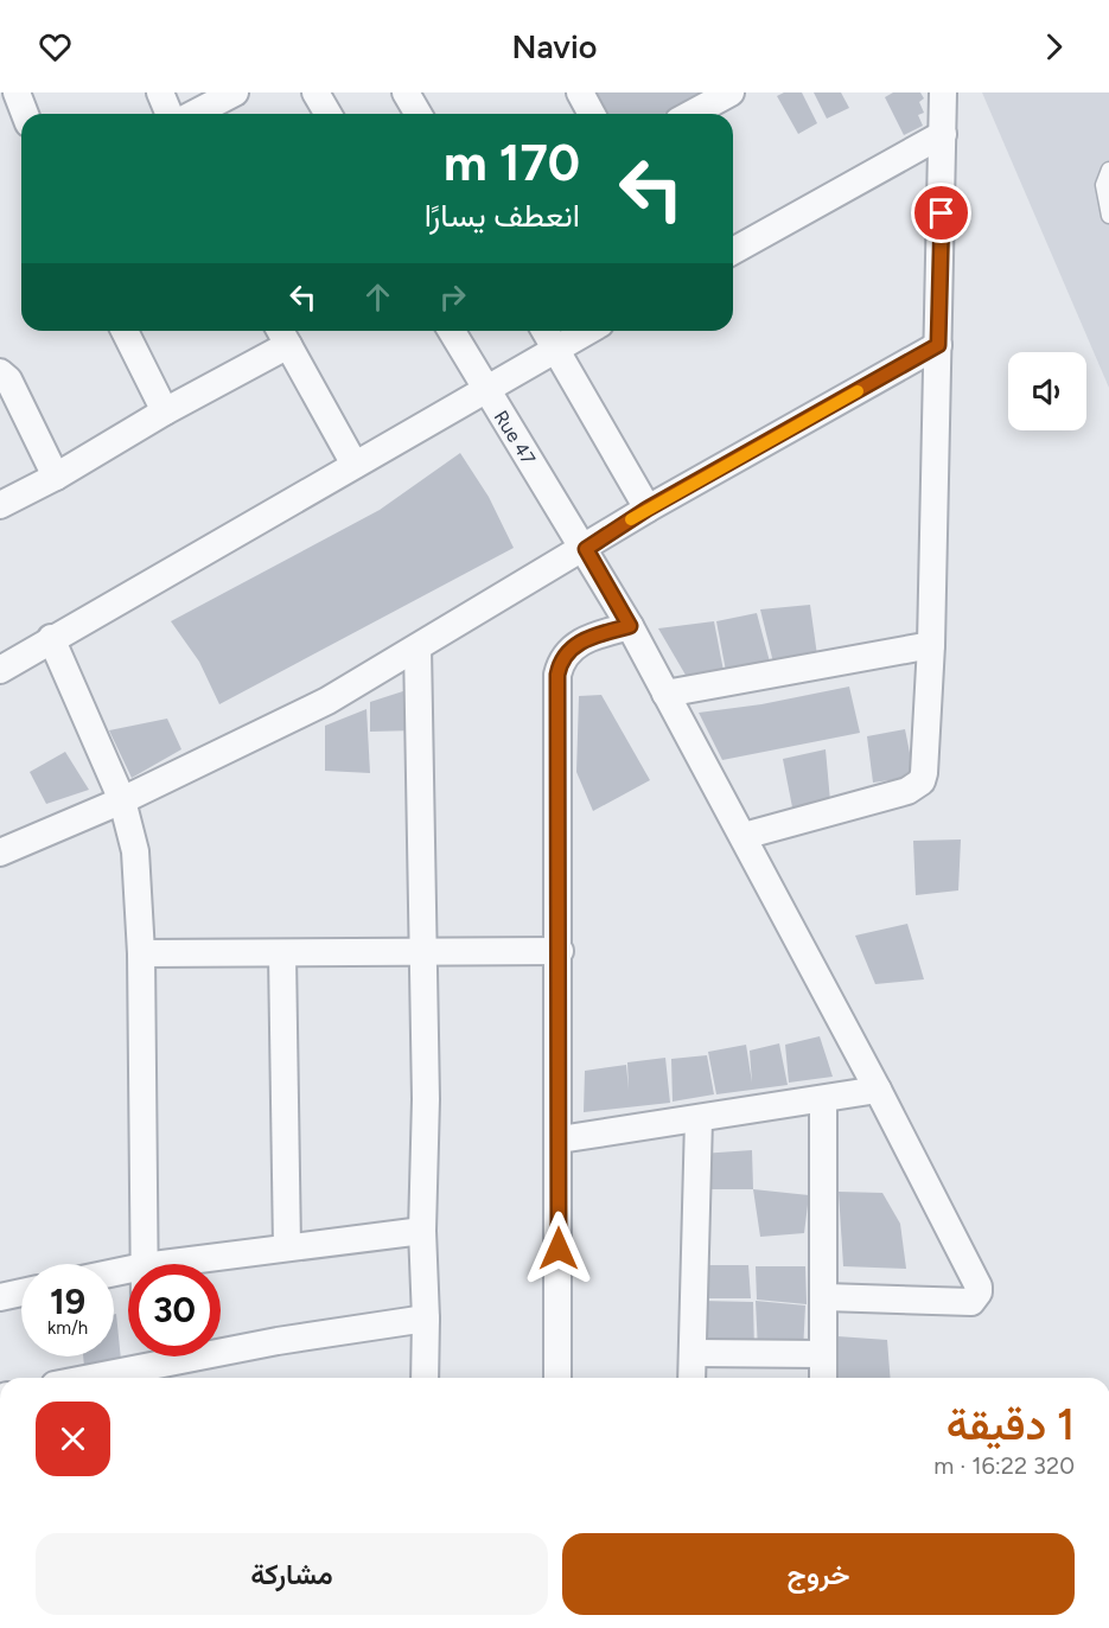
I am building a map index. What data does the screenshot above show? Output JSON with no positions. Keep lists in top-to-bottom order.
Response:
{
  "streets": {
    "street": ["Rue 47"]
  },
  "page": {
    "header": "Navio",
    "turn": ["170 m", "انعطف يسارًا"],
    "speed": "19 km/h",
    "limit": "30",
    "heading": ["1 دقيقة", "320 m · 16:22"],
    "buttons": ["خروج", "مشاركة"]
  }
}
